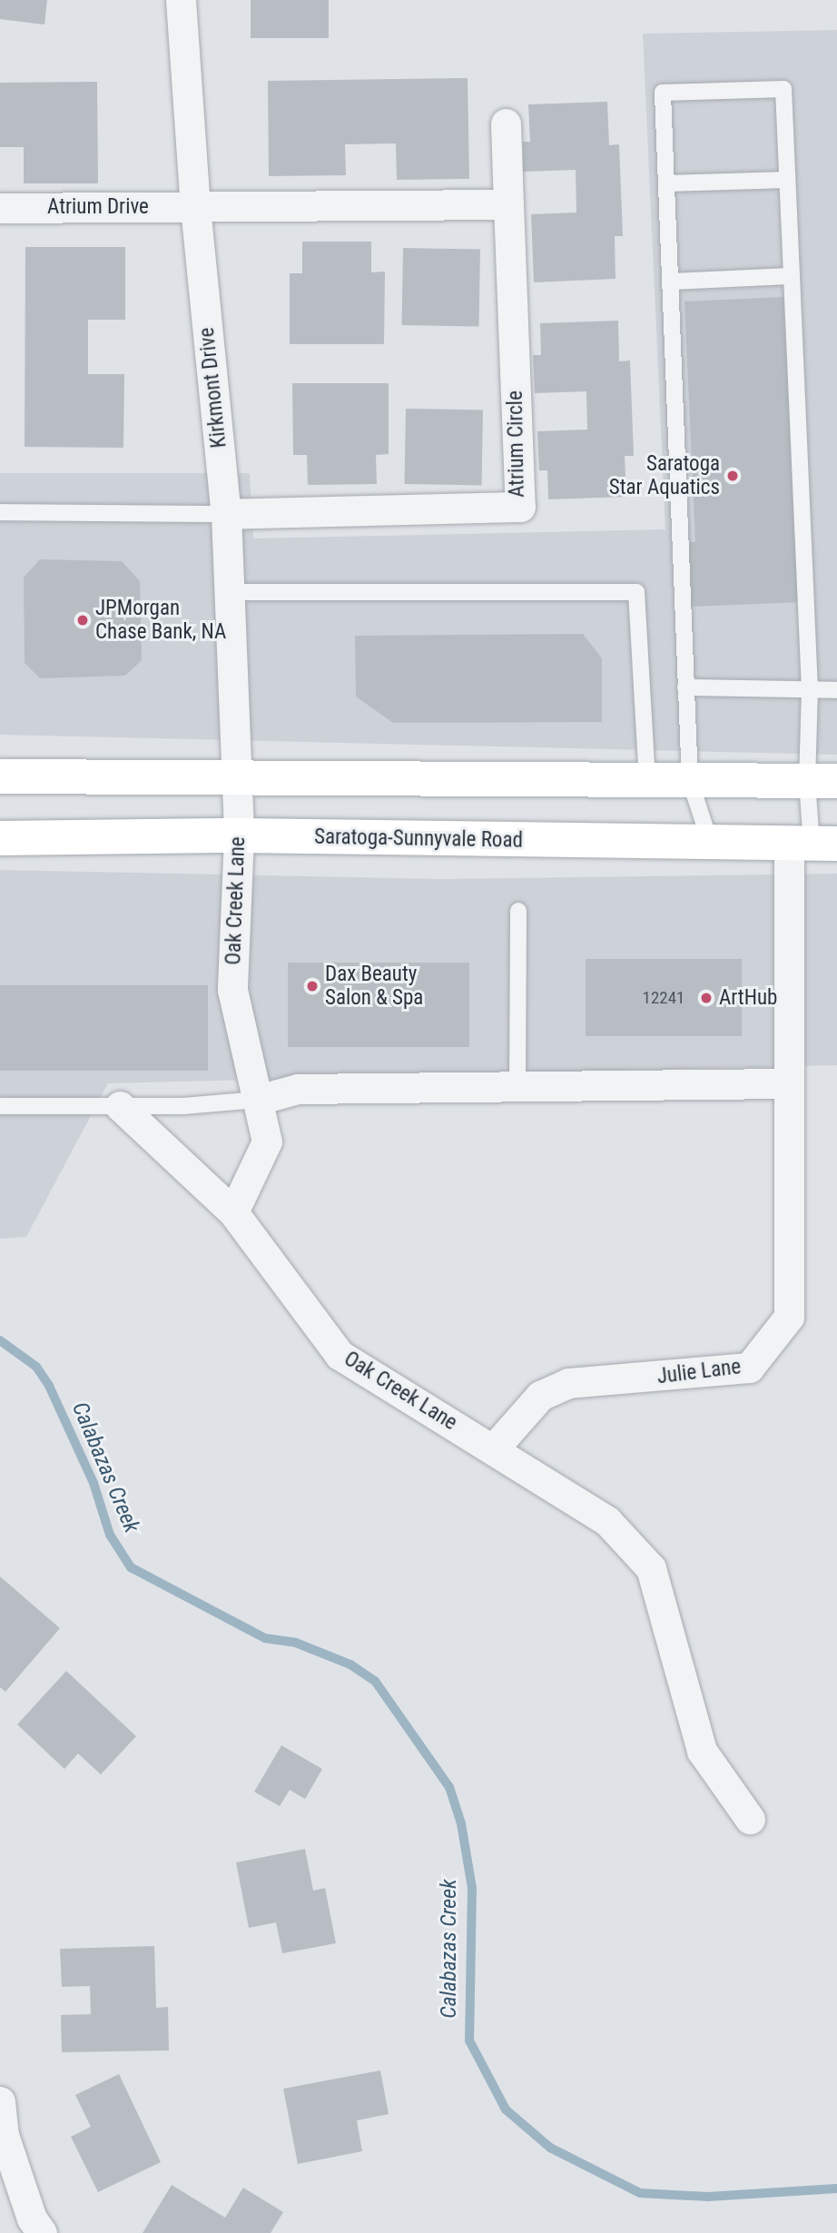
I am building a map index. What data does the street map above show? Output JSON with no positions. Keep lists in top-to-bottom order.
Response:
{
  "streets": {
    "main road": ["Saratoga-Sunnyvale Road"],
    "street": [
      "Atrium Drive",
      "Kirkmont Drive",
      "Atrium Circle",
      "Oak Creek Lane",
      "Julie Lane"
    ]
  },
  "crossings": [
    ["Atrium Drive", "Kirkmont Drive"],
    ["Kirkmont Drive", "Atrium Circle"],
    ["Kirkmont Drive", "Oak Creek Lane"],
    ["Saratoga-Sunnyvale Road", "Oak Creek Lane"],
    ["Saratoga-Sunnyvale Road", "Julie Lane"],
    ["Oak Creek Lane", "Julie Lane"]
  ],
  "water": ["Calabazas Creek"],
  "places": [
    "Saratoga Star Aquatics",
    "JPMorgan Chase Bank, NA",
    "Dax Beauty Salon & Spa",
    "ArtHub"
  ],
  "house_numbers": ["12241"]
}
